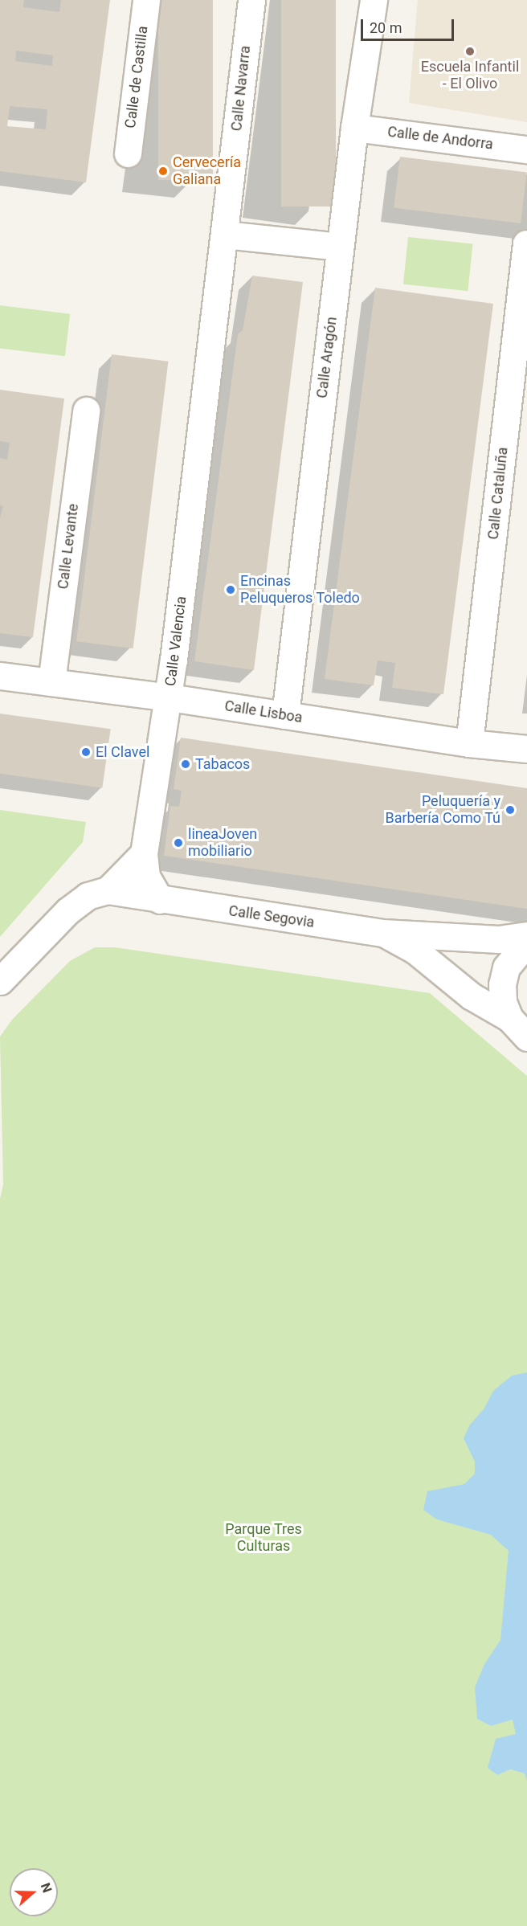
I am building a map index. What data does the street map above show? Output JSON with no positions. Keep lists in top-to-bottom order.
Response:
{
  "streets": {
    "street": [
      "Calle de Castilla",
      "Calle Navarra",
      "Calle de Andorra",
      "Calle Aragón",
      "Calle Cataluña",
      "Calle Levante",
      "Calle Valencia",
      "Calle Lisboa",
      "Calle Segovia"
    ]
  },
  "crossings": [
    ["Calle Navarra", "Calle Valencia"],
    ["Calle de Andorra", "Calle Aragón"],
    ["Calle Aragón", "Calle Lisboa"],
    ["Calle Cataluña", "Calle Lisboa"],
    ["Calle Levante", "Calle Lisboa"],
    ["Calle Valencia", "Calle Lisboa"]
  ],
  "parks": ["Parque Tres Culturas"],
  "places": [
    "Escuela Infantil - El Olivo",
    "Cervecería Galiana",
    "Encinas Peluqueros Toledo",
    "El Clavel",
    "Tabacos",
    "Peluquería y Barbería Como Tú",
    "lineaJoven mobiliario"
  ],
  "scale_bar": "20 m",
  "north": "right"
}
